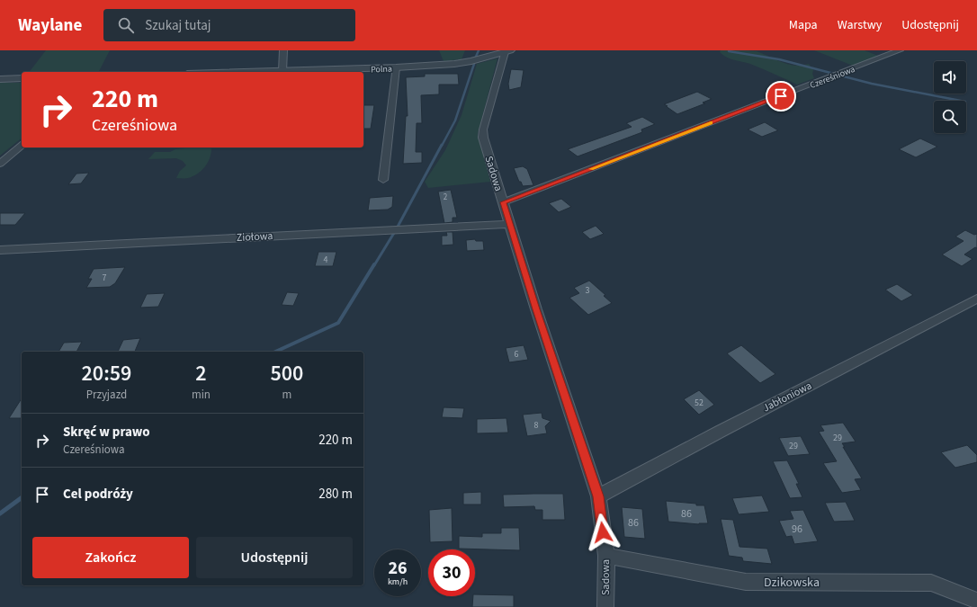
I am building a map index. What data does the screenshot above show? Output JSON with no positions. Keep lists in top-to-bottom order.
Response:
{
  "streets": {
    "street": [
      "Polna",
      "Czereśniowa",
      "Sadowa",
      "Ziołowa",
      "Jabłoniowa",
      "Dzikowska"
    ]
  },
  "crossings": [
    ["Polna", "Sadowa"],
    ["Czereśniowa", "Sadowa"],
    ["Sadowa", "Ziołowa"],
    ["Sadowa", "Jabłoniowa"],
    ["Sadowa", "Dzikowska"]
  ],
  "house_numbers": [
    "2",
    "4",
    "7",
    "3",
    "6",
    "52",
    "8",
    "29",
    "29",
    "86",
    "86",
    "96"
  ],
  "page": {
    "header": "Waylane",
    "search": "Szukaj tutaj",
    "nav": ["Mapa", "Warstwy", "Udostępnij"],
    "turn": ["220 m", "Czereśniowa"],
    "eta": [
      "20:59",
      "Przyjazd",
      "2",
      "min",
      "500",
      "m"
    ],
    "list": [
      {
        "name": "Skręć w prawo",
        "note": "Czereśniowa",
        "value": "220 m"
      },
      {
        "name": "Cel podróży",
        "value": "280 m"
      }
    ],
    "buttons": ["Zakończ", "Udostępnij"],
    "speed": "26 km/h",
    "limit": "30"
  }
}
